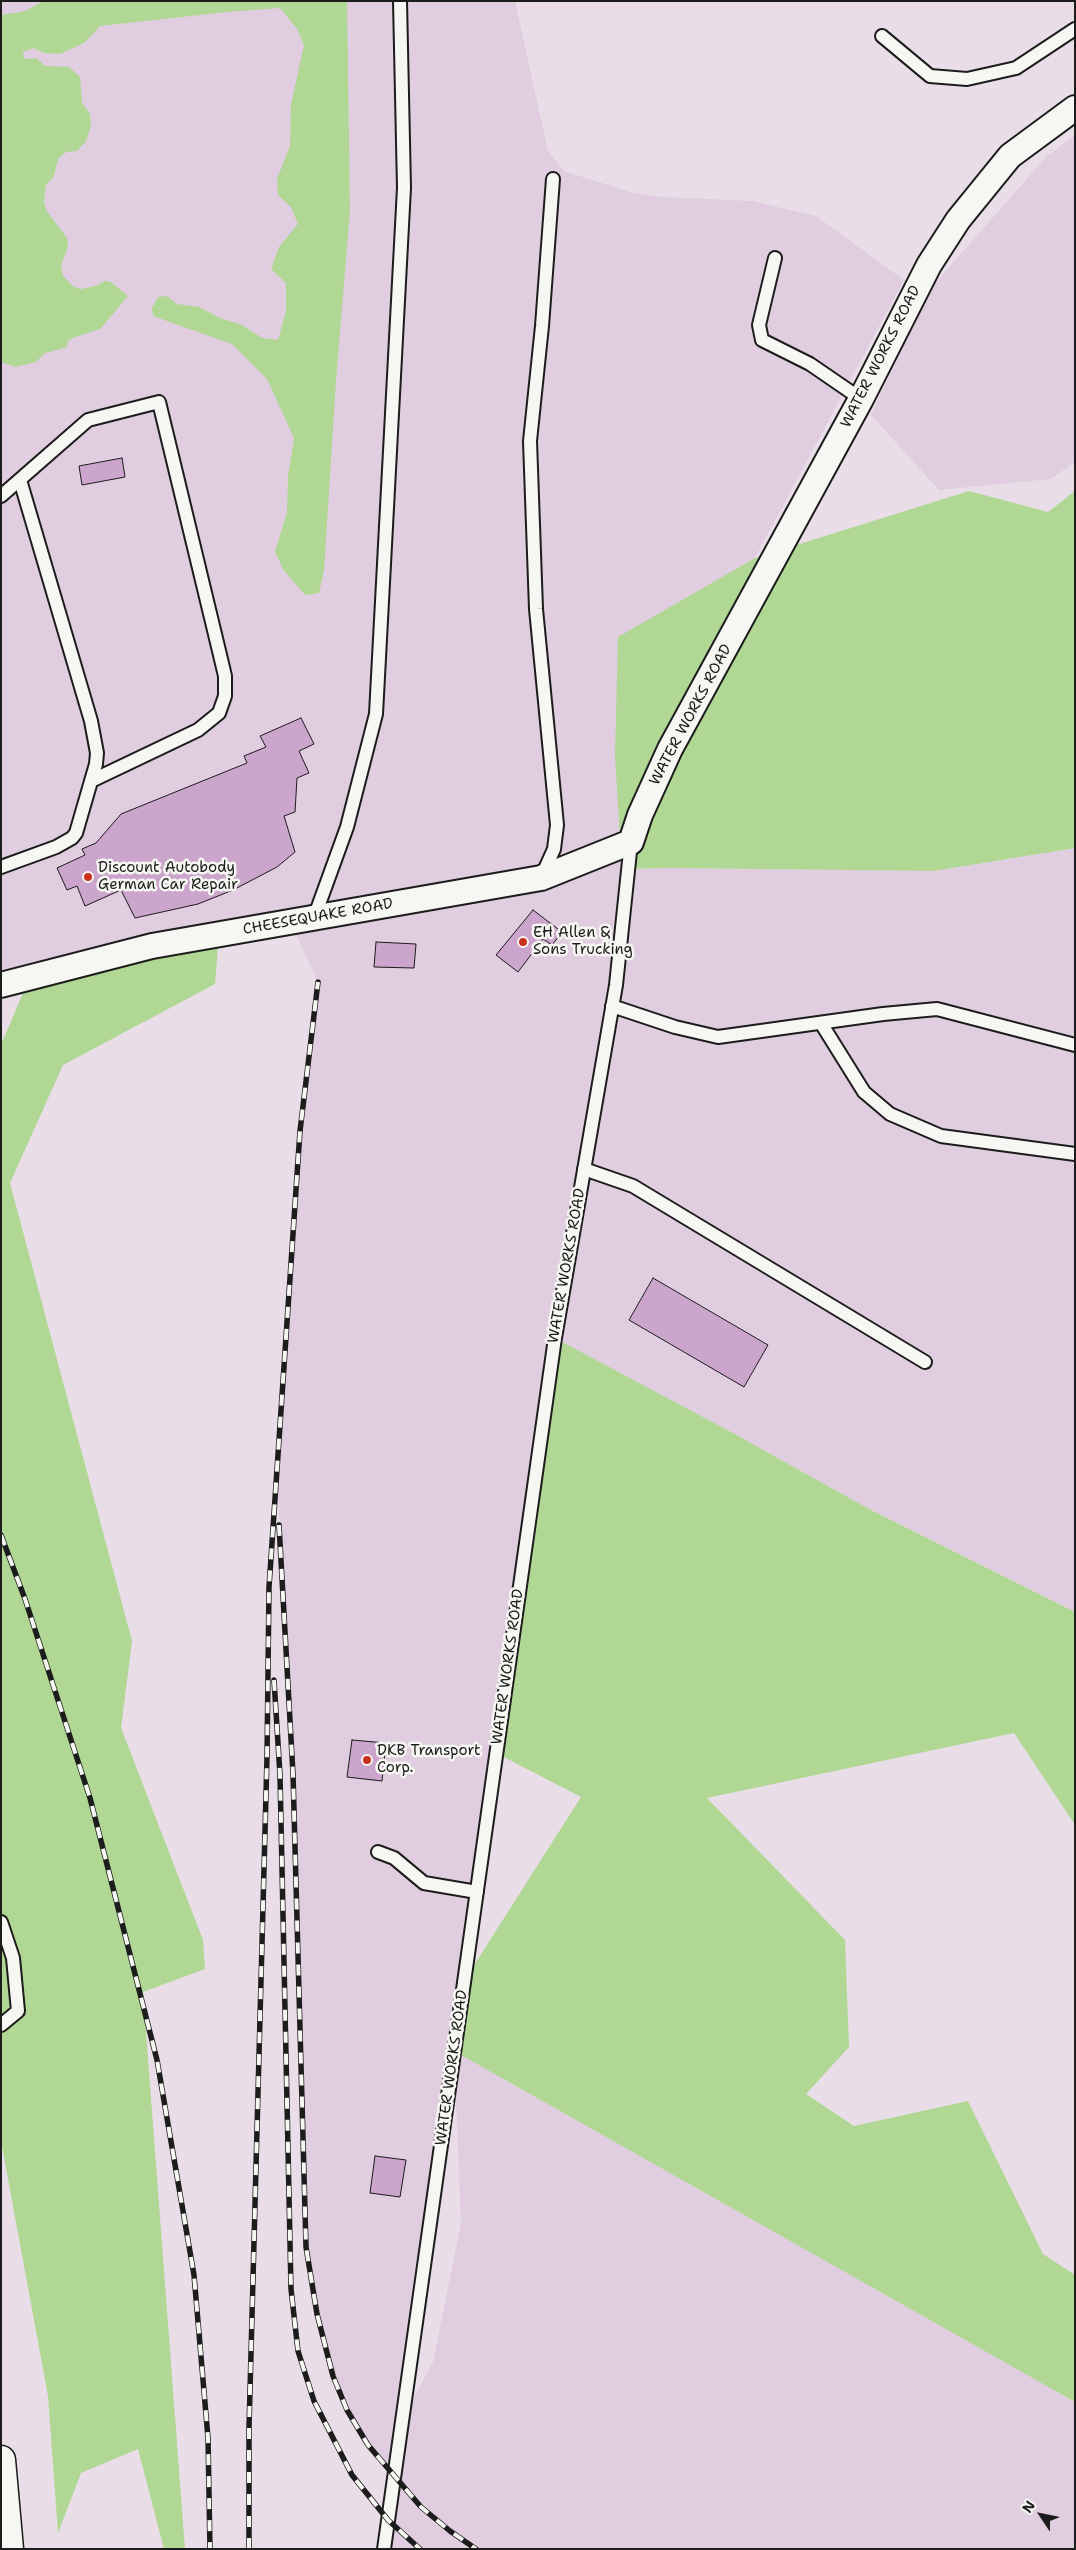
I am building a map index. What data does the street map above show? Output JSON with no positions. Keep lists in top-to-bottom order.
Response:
{
  "streets": {
    "street": ["WATER WORKS ROAD", "CHEESEQUAKE ROAD"]
  },
  "crossings": [
    ["WATER WORKS ROAD", "CHEESEQUAKE ROAD"]
  ],
  "places": ["Discount Autobody German Car Repair", "EH Allen & Sons Trucking", "DKB Transport Corp."],
  "north": "top left"
}
